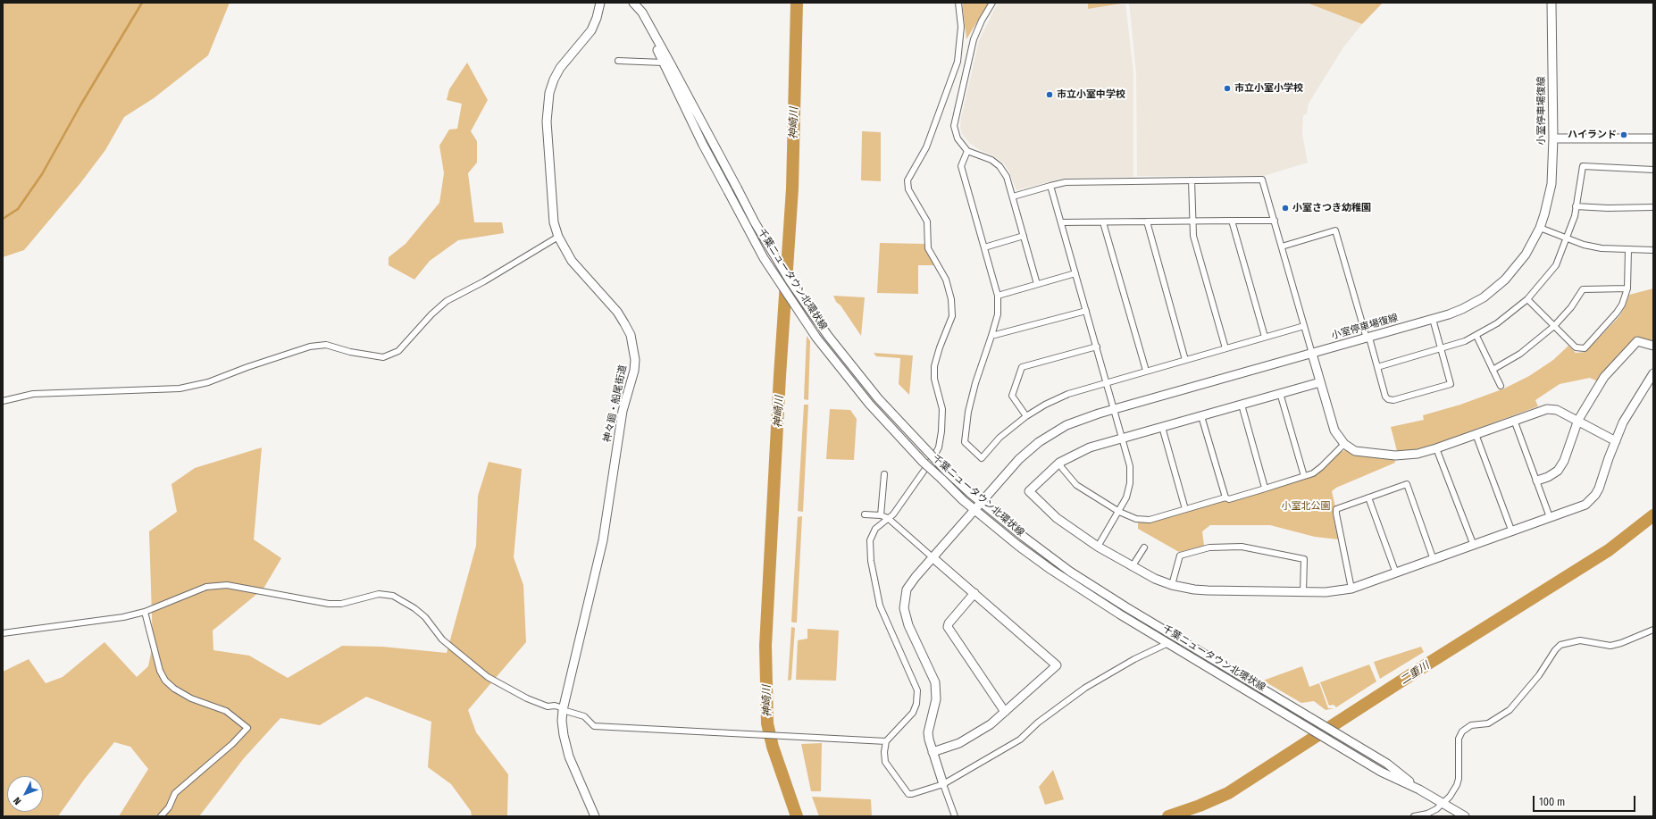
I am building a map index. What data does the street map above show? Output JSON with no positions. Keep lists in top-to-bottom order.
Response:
{
  "streets": {
    "street": ["小室停車場復線", "千葉ニュータウン北環状線", "神々廻・船尾街道"]
  },
  "crossings": [
    ["小室停車場復線", "千葉ニュータウン北環状線"]
  ],
  "water": ["神崎川", "二重川"],
  "parks": ["小室北公園"],
  "places": [
    "市立小室小学校",
    "市立小室中学校",
    "ハイランド",
    "小室さつき幼稚園"
  ],
  "scale_bar": "100 m",
  "north": "bottom left"
}
